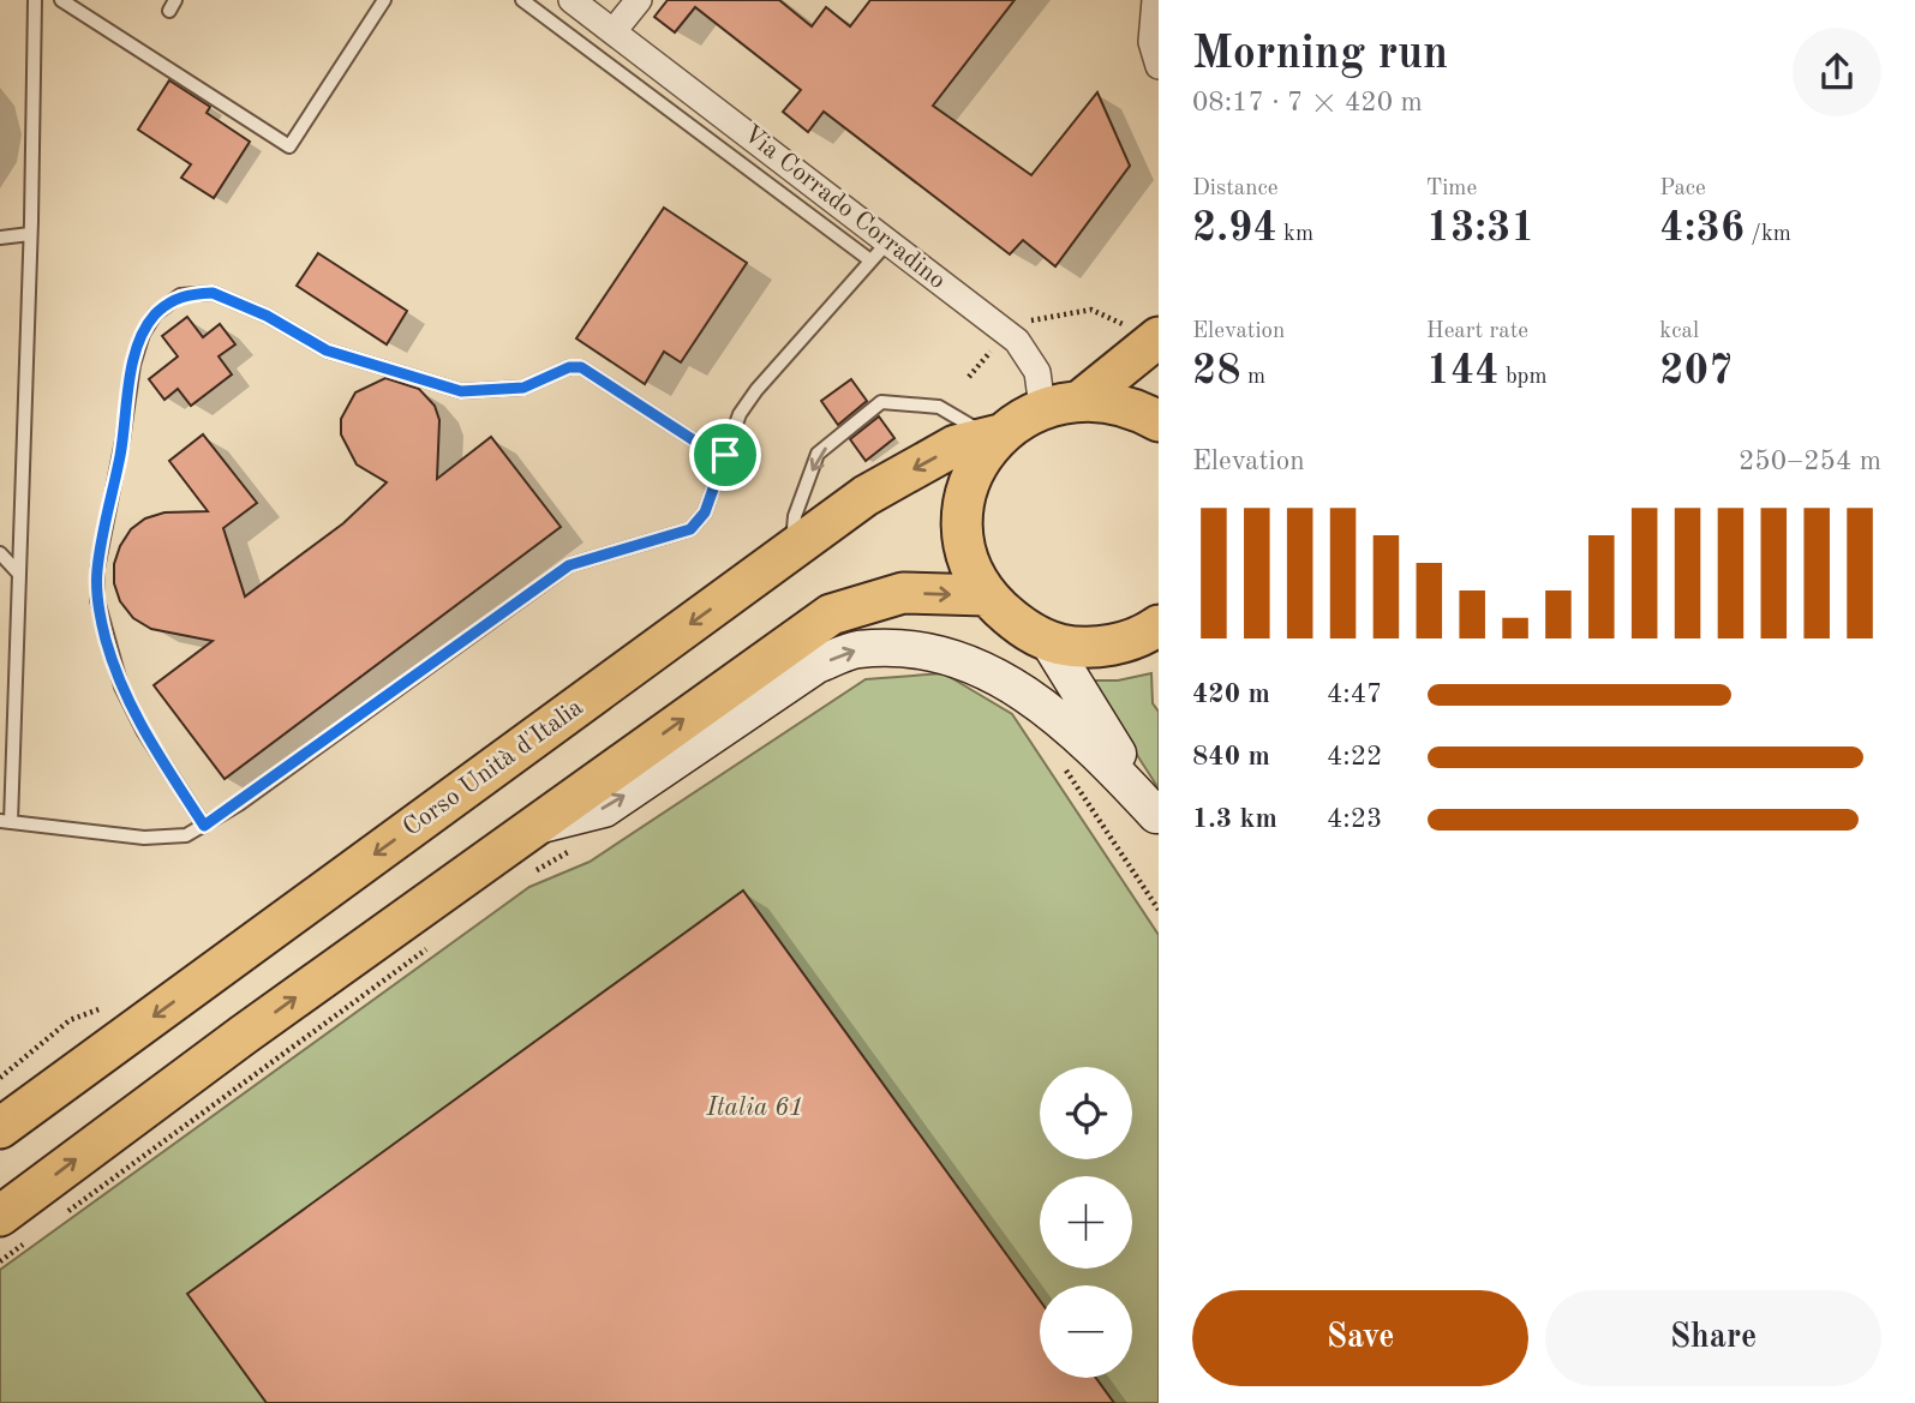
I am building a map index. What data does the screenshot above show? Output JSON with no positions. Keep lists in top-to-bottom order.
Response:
{
  "streets": {
    "main road": ["Corso Unità d'Italia"],
    "street": ["Via Corrado Corradino"]
  },
  "parks": ["Italia 61"],
  "page": {
    "heading": ["Morning run", "08:17 · 7 × 420 m"],
    "stats": [
      ["Distance", "2.94 km"],
      ["Time", "13:31"],
      ["Pace", "4:36 /km"],
      ["Elevation", "28 m"],
      ["Heart rate", "144 bpm"],
      ["kcal", "207"]
    ],
    "chart": ["Elevation", "250–254 m"],
    "list": [
      {
        "name": "420 m",
        "note": "4:47"
      },
      {
        "name": "840 m",
        "note": "4:22"
      },
      {
        "name": "1.3 km",
        "note": "4:23"
      }
    ],
    "map_buttons": ["+", "−"],
    "buttons": ["Save", "Share"]
  }
}
